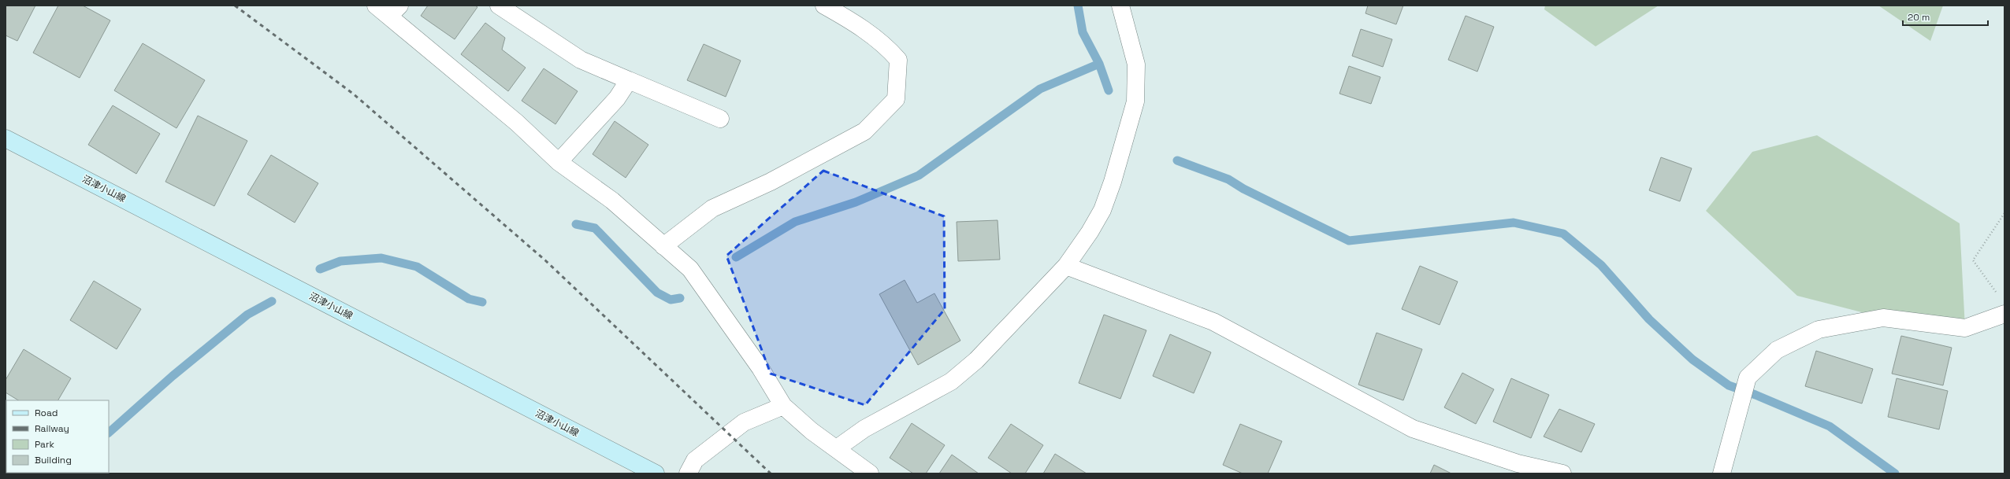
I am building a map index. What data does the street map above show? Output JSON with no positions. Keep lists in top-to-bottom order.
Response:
{
  "streets": {
    "main road": ["沼津小山線"]
  },
  "legend": [
    "Road",
    "Railway",
    "Park",
    "Building"
  ],
  "scale_bar": "20 m"
}
